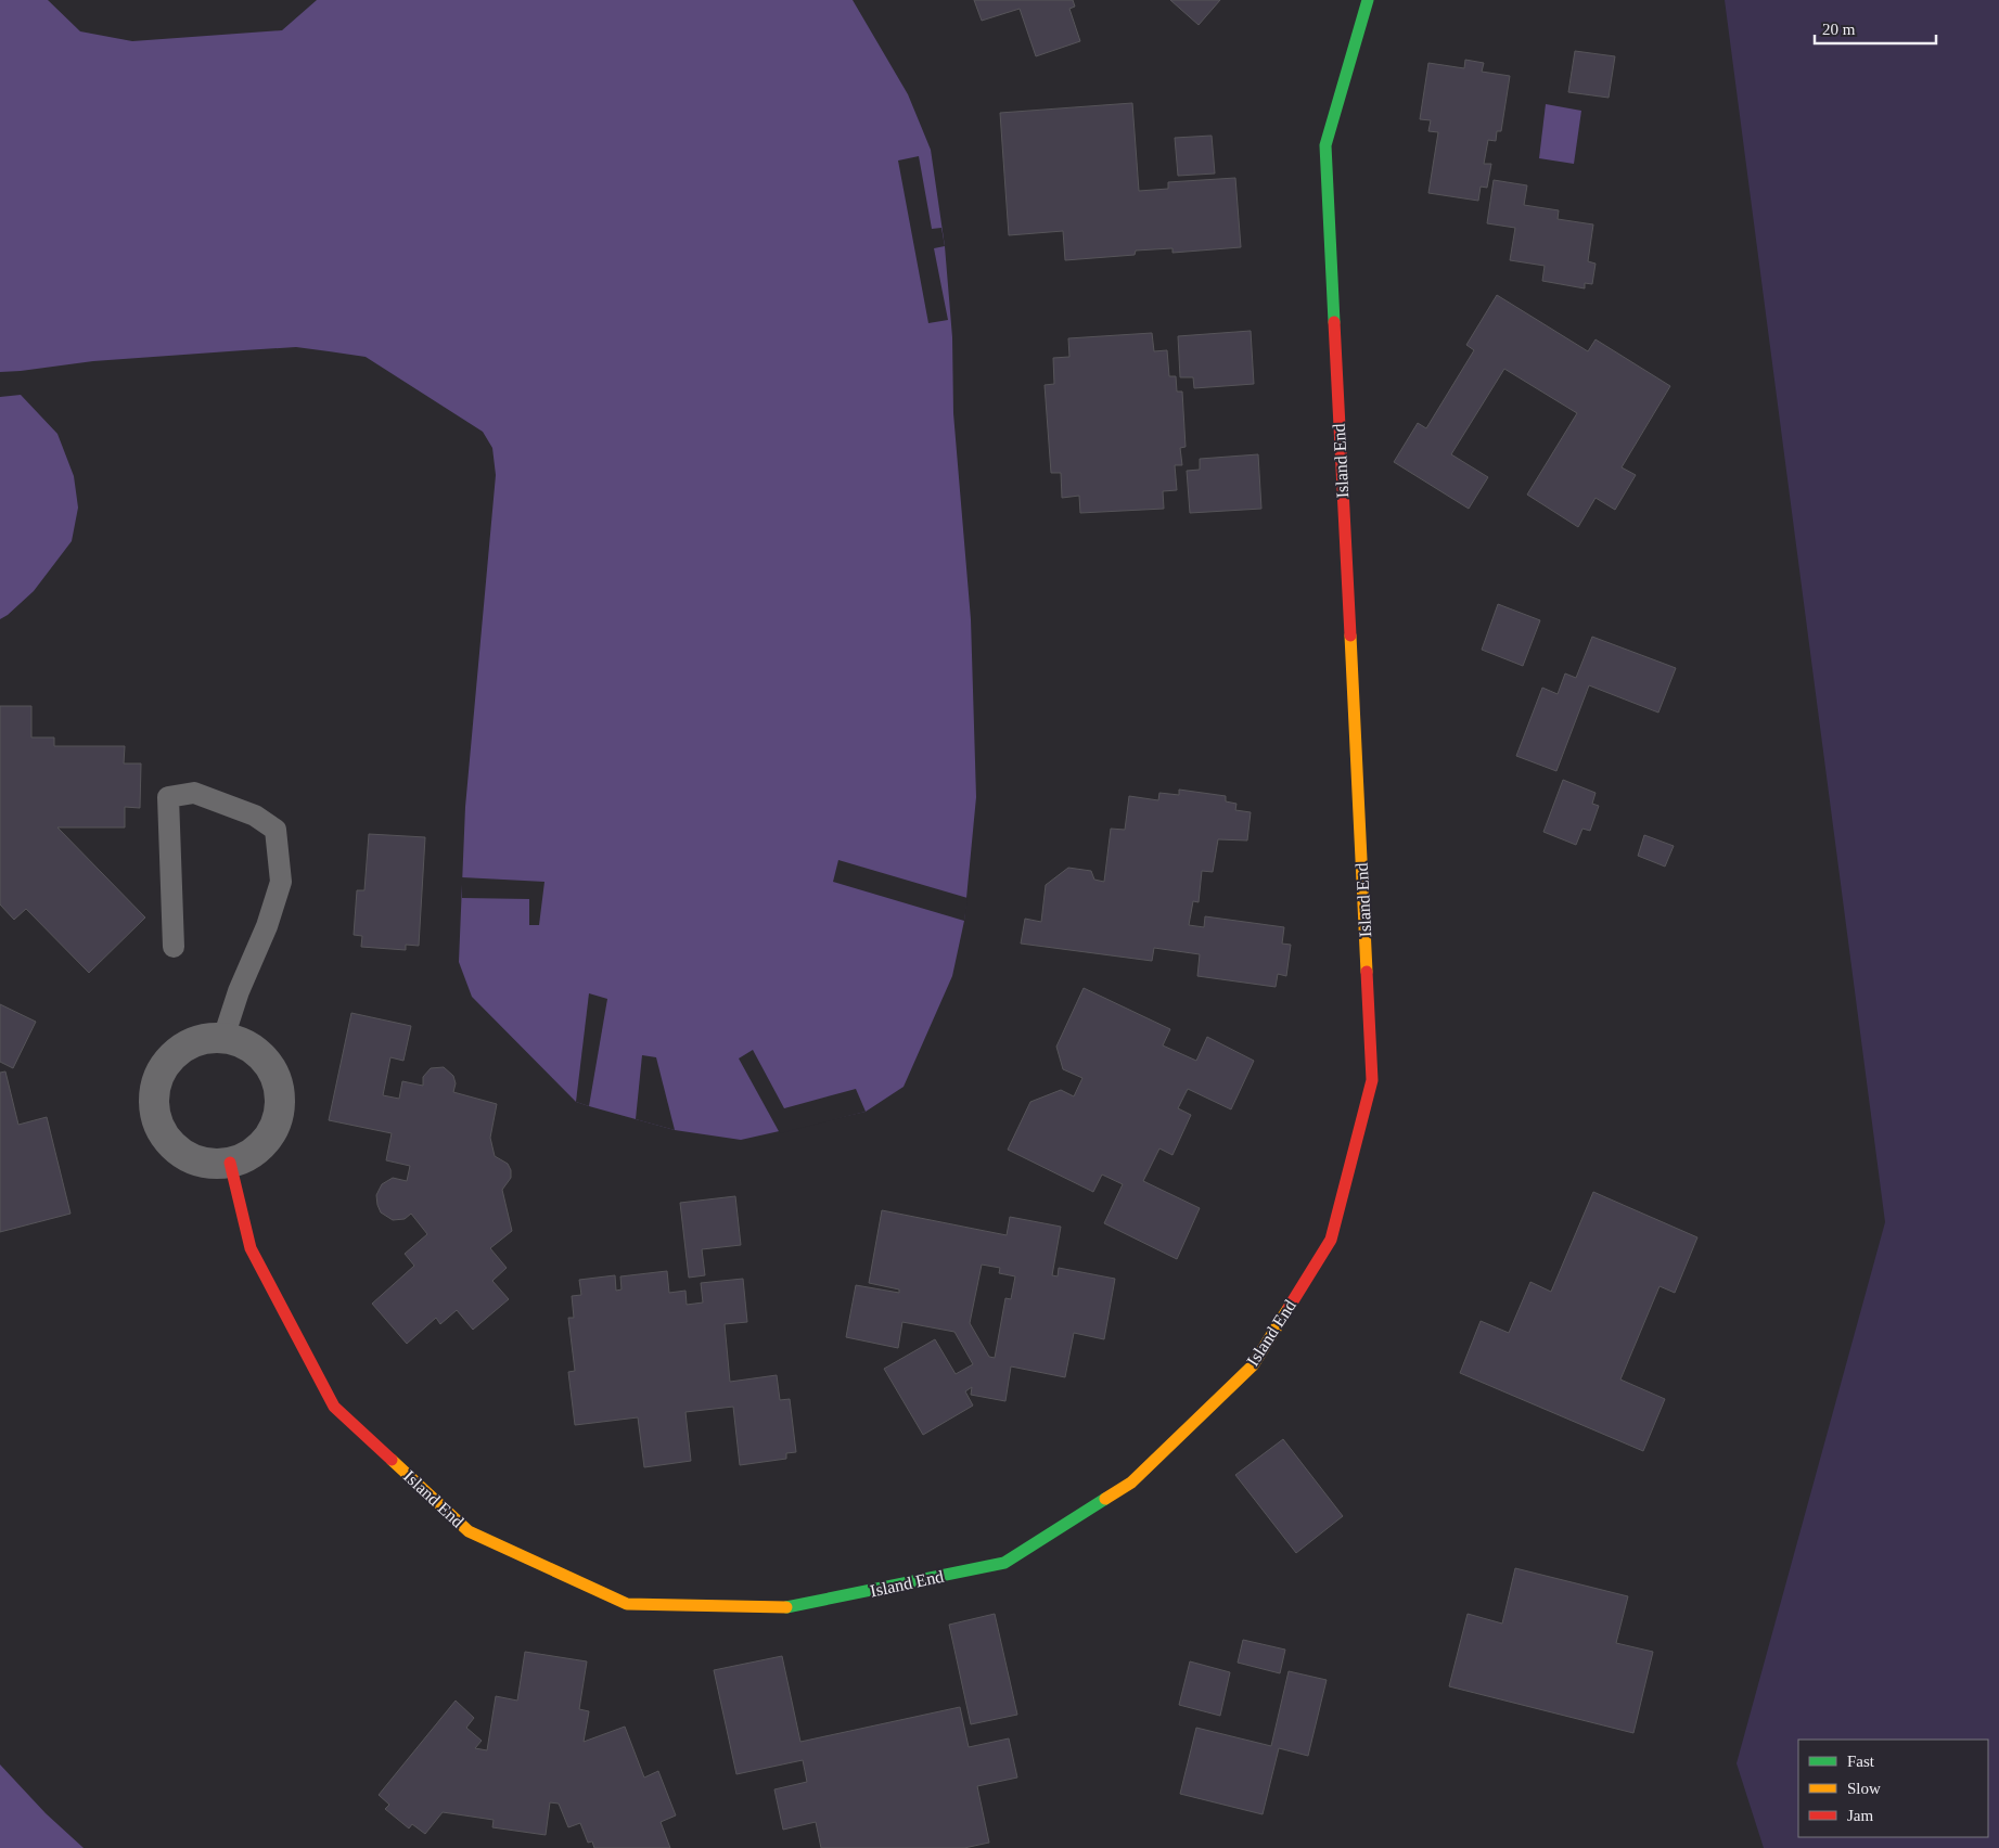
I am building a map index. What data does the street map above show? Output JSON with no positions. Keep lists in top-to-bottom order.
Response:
{
  "streets": {
    "street": ["Island End"]
  },
  "legend": ["Fast", "Slow", "Jam"],
  "scale_bar": "20 m"
}
